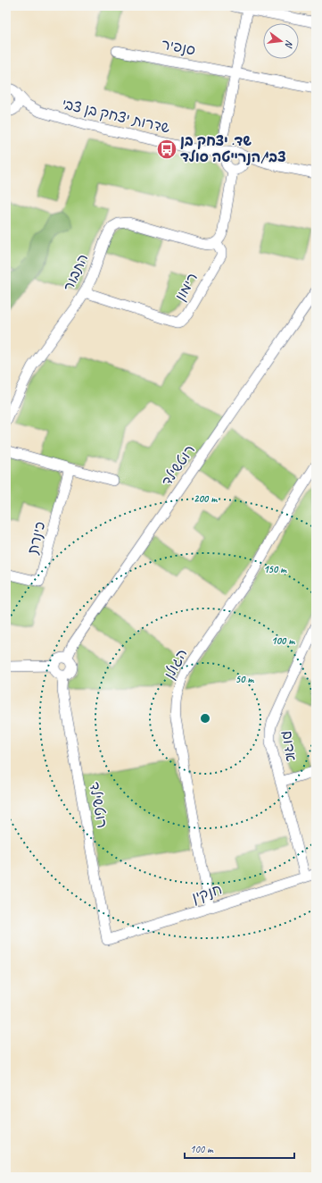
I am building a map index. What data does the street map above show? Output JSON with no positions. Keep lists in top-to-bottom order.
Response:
{
  "streets": {
    "street": [
      "סנפיר",
      "שדרות יצחק בן צבי",
      "התבור",
      "רימון",
      "רוטשילד",
      "כינרת",
      "הגולן",
      "אדום",
      "חנקין"
    ]
  },
  "crossings": [
    ["התבור", "רימון"],
    ["רוטשילד", "חנקין"],
    ["הגולן", "חנקין"],
    ["אדום", "חנקין"]
  ],
  "places": {
    "bus stop": ["שד. יצחק בן צבי/הנרייטה סולד"]
  },
  "scale_bar": "100 m",
  "north": "right",
  "rings": [
    "200 m",
    "150 m",
    "100 m",
    "50 m"
  ]
}
